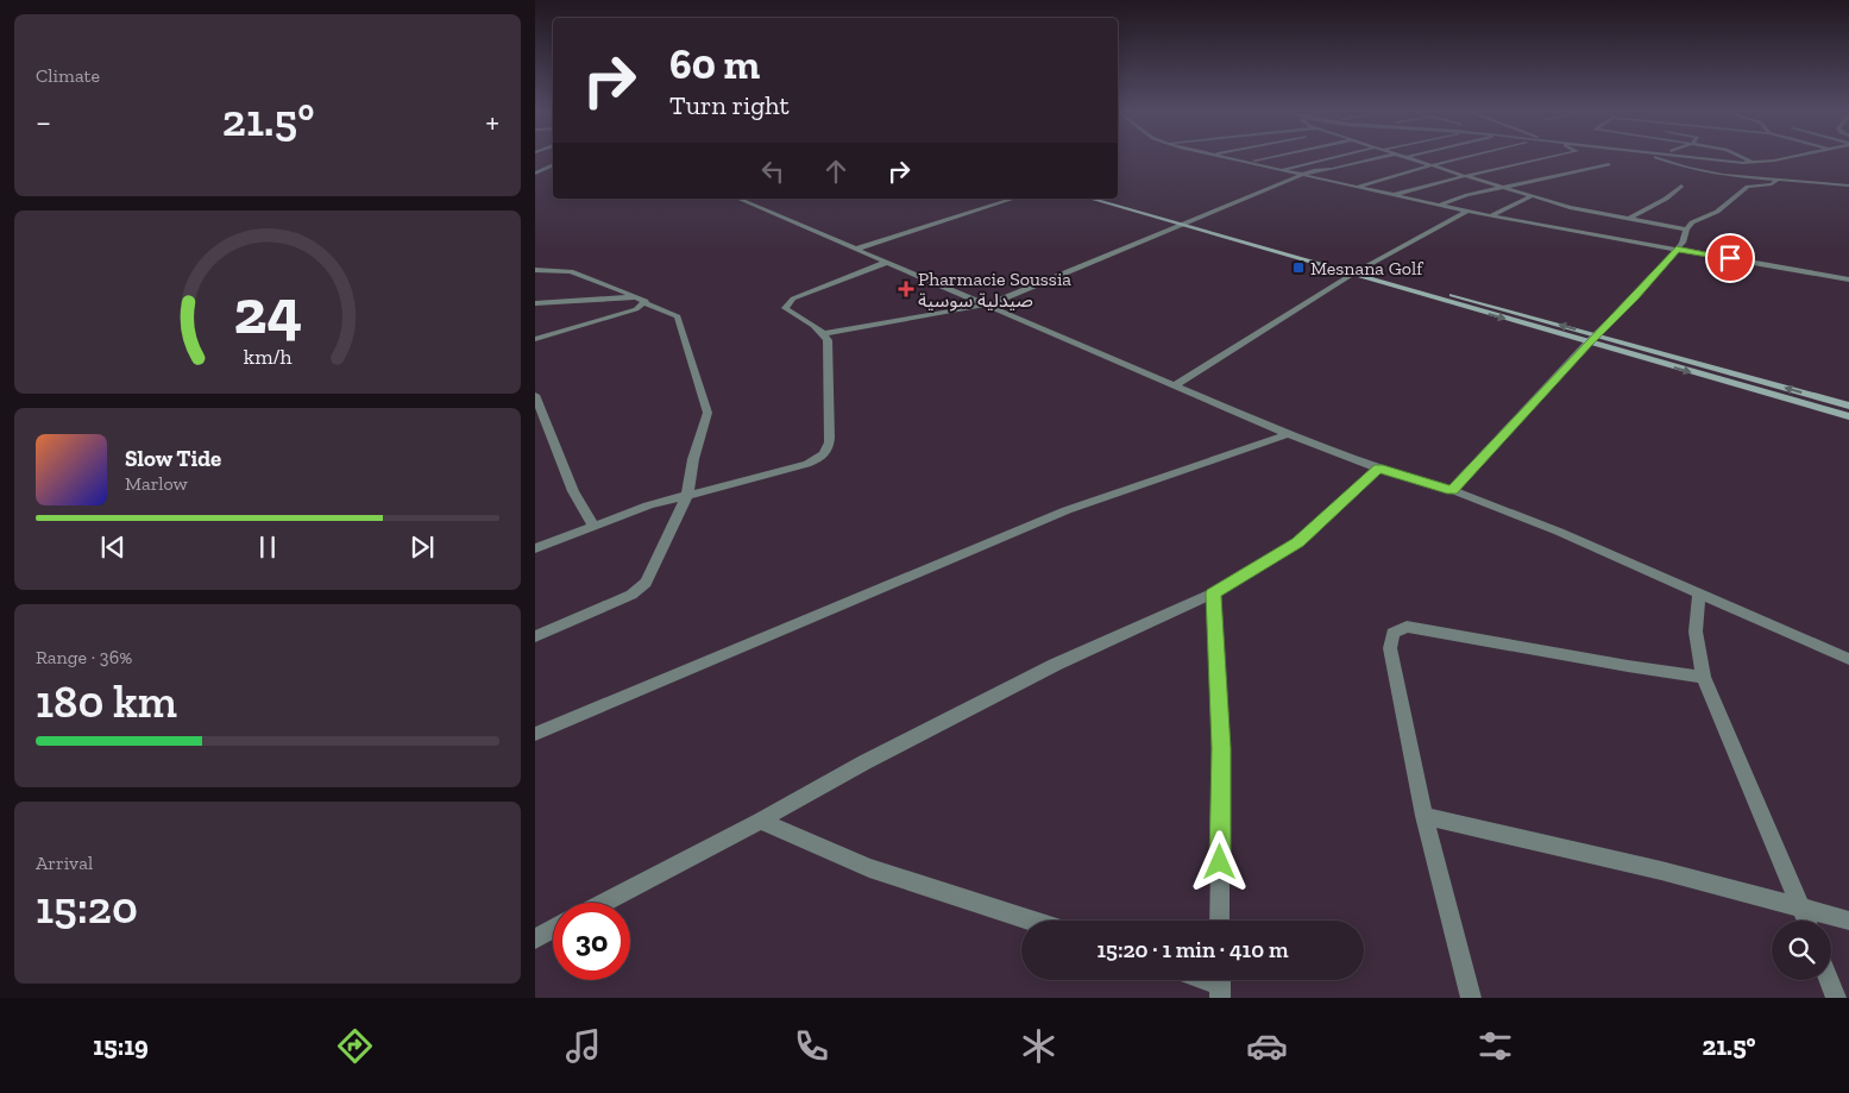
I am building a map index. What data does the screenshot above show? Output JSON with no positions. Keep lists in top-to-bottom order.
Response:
{
  "places": {
    "transit": ["Mesnana Golf"],
    "health": ["Pharmacie Soussia صيدلية سوسية"]
  },
  "page": {
    "tile": [
      "Climate",
      ["Range · 36%", "180 km"],
      ["Arrival", "15:20"]
    ],
    "turn": ["60 m", "Turn right"],
    "heat": ["−", "21.5°", "+"],
    "song": ["Slow Tide", "Marlow"],
    "limit": "30",
    "trip": "15:20 · 1 min · 410 m",
    "tabs": ["15:19", "21.5°"],
    "gauge": ["24", "km/h"]
  }
}
